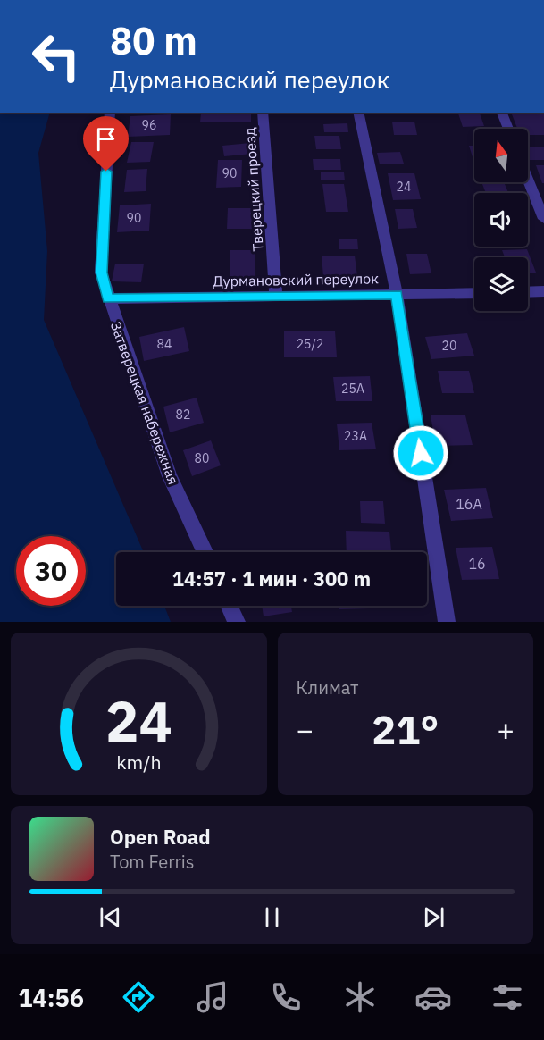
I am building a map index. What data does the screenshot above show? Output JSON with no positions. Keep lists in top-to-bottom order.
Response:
{
  "streets": {
    "street": ["Тверецкий проезд", "Дурмановский переулок", "Затверецкая набережная"]
  },
  "crossings": [
    ["Тверецкий проезд", "Дурмановский переулок"],
    ["Дурмановский переулок", "Затверецкая набережная"]
  ],
  "house_numbers": [
    "96",
    "90",
    "24",
    "90",
    "84",
    "25/2",
    "20",
    "25А",
    "82",
    "23А",
    "80",
    "16А",
    "16"
  ],
  "north": "top",
  "page": {
    "turn": ["80 m", "Дурмановский переулок"],
    "limit": "30",
    "trip": "14:57 · 1 мин · 300 m",
    "tile": "Климат",
    "heat": ["−", "21°", "+"],
    "song": ["Open Road", "Tom Ferris"],
    "tabs": "14:56",
    "gauge": ["24", "km/h"]
  }
}
